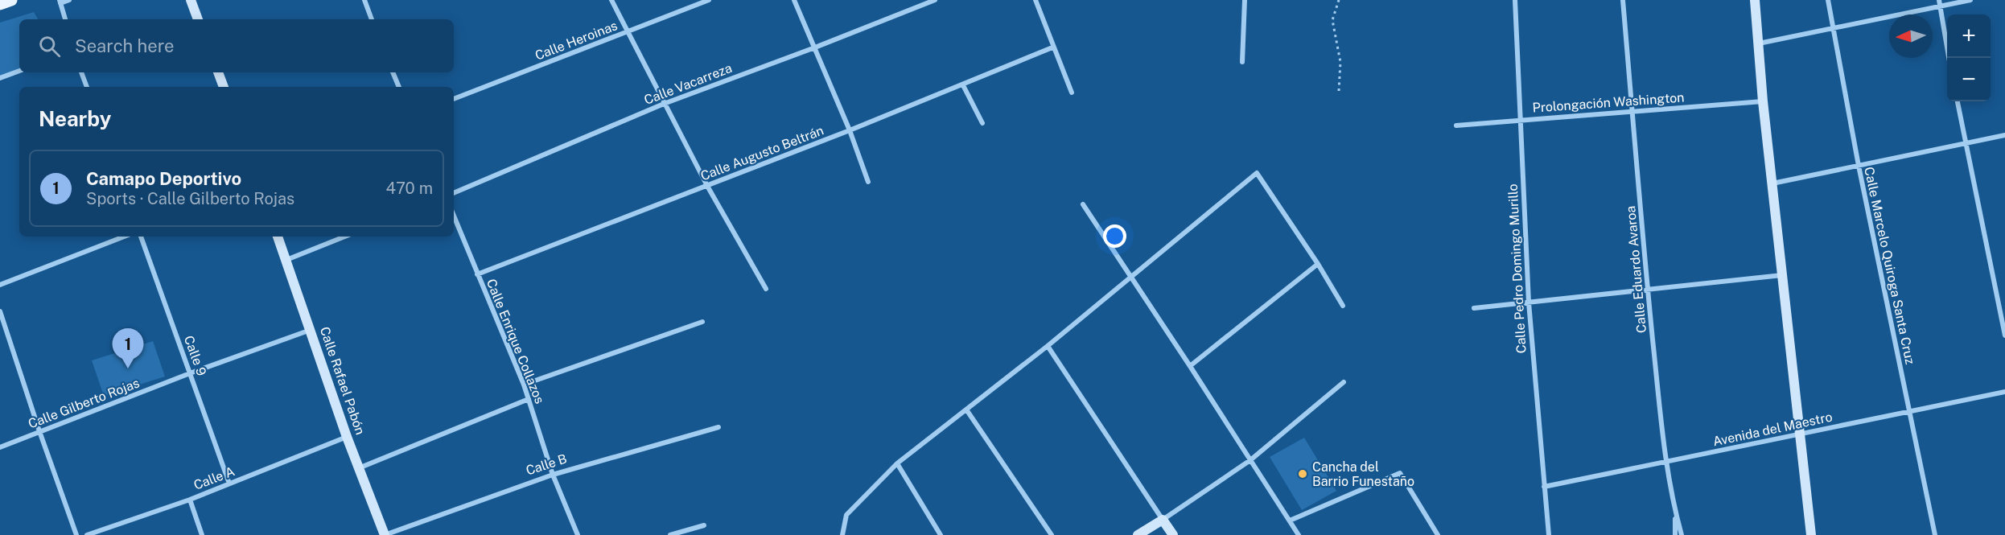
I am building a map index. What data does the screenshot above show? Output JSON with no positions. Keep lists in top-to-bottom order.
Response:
{
  "streets": {
    "street": [
      "Calle Heroinas",
      "Calle Vacarreza",
      "Prolongación Washington",
      "Calle Augusto Beltrán",
      "Calle Marcelo Quiroga Santa Cruz",
      "Calle Pedro Domingo Murillo",
      "Calle Eduardo Avaroa",
      "Calle Enrique Collazos",
      "Calle 9",
      "Calle Rafael Pabón",
      "Calle Gilberto Rojas",
      "Avenida del Maestro",
      "Calle B",
      "Calle A"
    ]
  },
  "crossings": [
    ["Prolongación Washington", "Calle Pedro Domingo Murillo"],
    ["Prolongación Washington", "Calle Eduardo Avaroa"],
    ["Calle Augusto Beltrán", "Calle Enrique Collazos"],
    ["Calle Marcelo Quiroga Santa Cruz", "Avenida del Maestro"],
    ["Calle Pedro Domingo Murillo", "Avenida del Maestro"],
    ["Calle Eduardo Avaroa", "Avenida del Maestro"],
    ["Calle Enrique Collazos", "Calle B"],
    ["Calle 9", "Calle Gilberto Rojas"],
    ["Calle 9", "Calle A"],
    ["Calle Rafael Pabón", "Calle Gilberto Rojas"],
    ["Calle Rafael Pabón", "Calle B"],
    ["Calle Rafael Pabón", "Calle A"]
  ],
  "places": ["Cancha del Barrio Funestaño"],
  "north": "left",
  "page": {
    "map_buttons": ["+", "−"],
    "search": "Search here",
    "heading": "Nearby",
    "list": [
      {
        "mark": "1",
        "name": "Camapo Deportivo",
        "note": "Sports · Calle Gilberto Rojas",
        "value": "470 m"
      }
    ],
    "pins": "1"
  }
}
